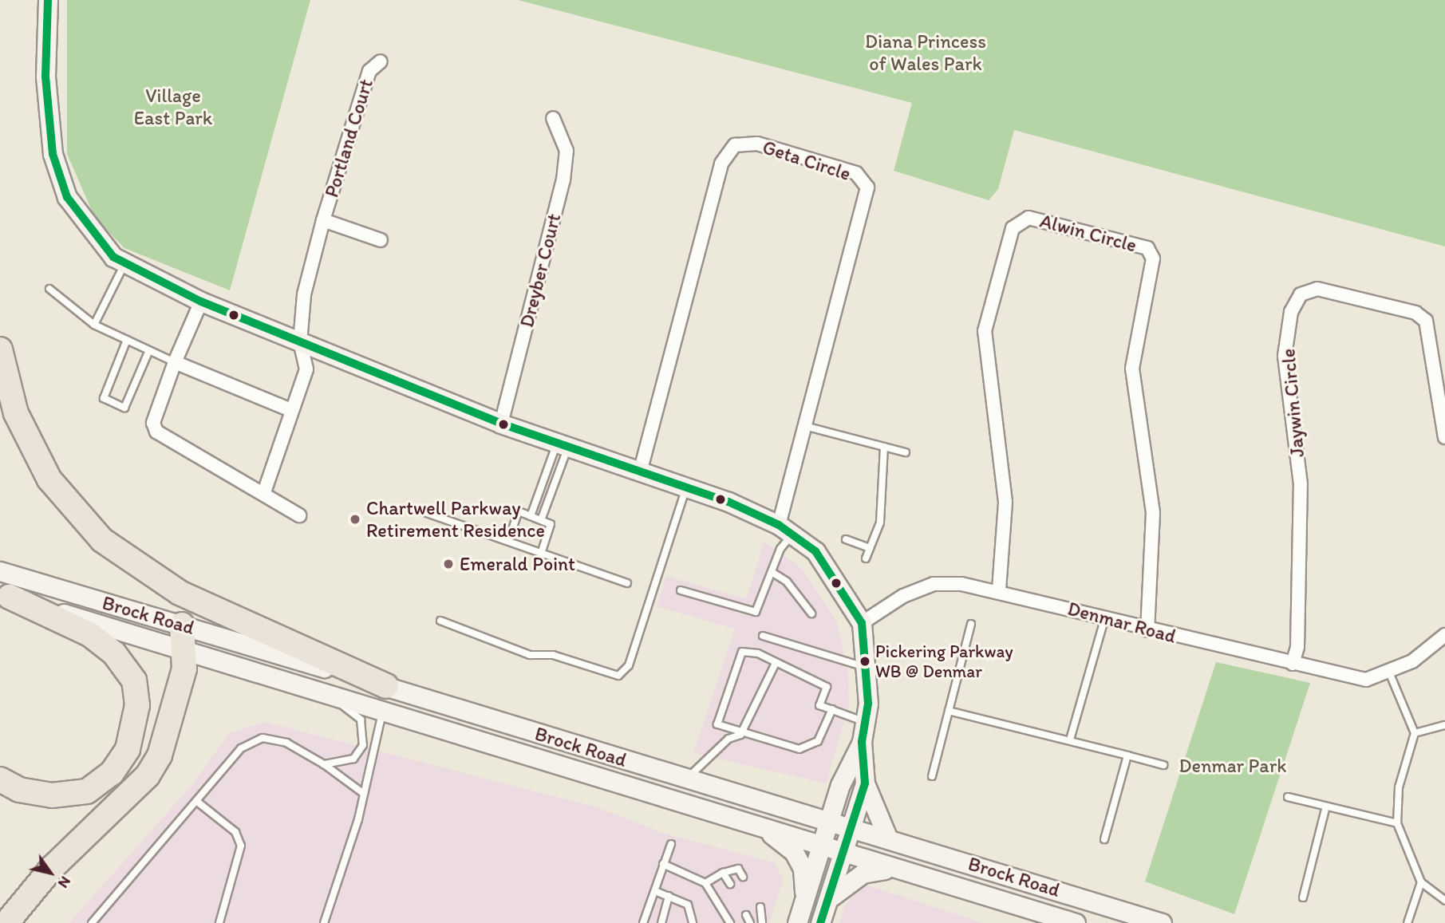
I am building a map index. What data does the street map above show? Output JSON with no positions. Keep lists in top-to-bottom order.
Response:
{
  "streets": {
    "main road": ["Brock Road"],
    "street": [
      "Portland Court",
      "Geta Circle",
      "Alwin Circle",
      "Dreyber Court",
      "Jaywin Circle",
      "Denmar Road"
    ]
  },
  "crossings": [
    ["Alwin Circle", "Denmar Road"],
    ["Jaywin Circle", "Denmar Road"]
  ],
  "parks": ["Diana Princess of Wales Park", "Village East Park", "Denmar Park"],
  "places": ["Chartwell Parkway Retirement Residence", "Emerald Point", "Pickering Parkway WB @ Denmar"],
  "north": "bottom right"
}
